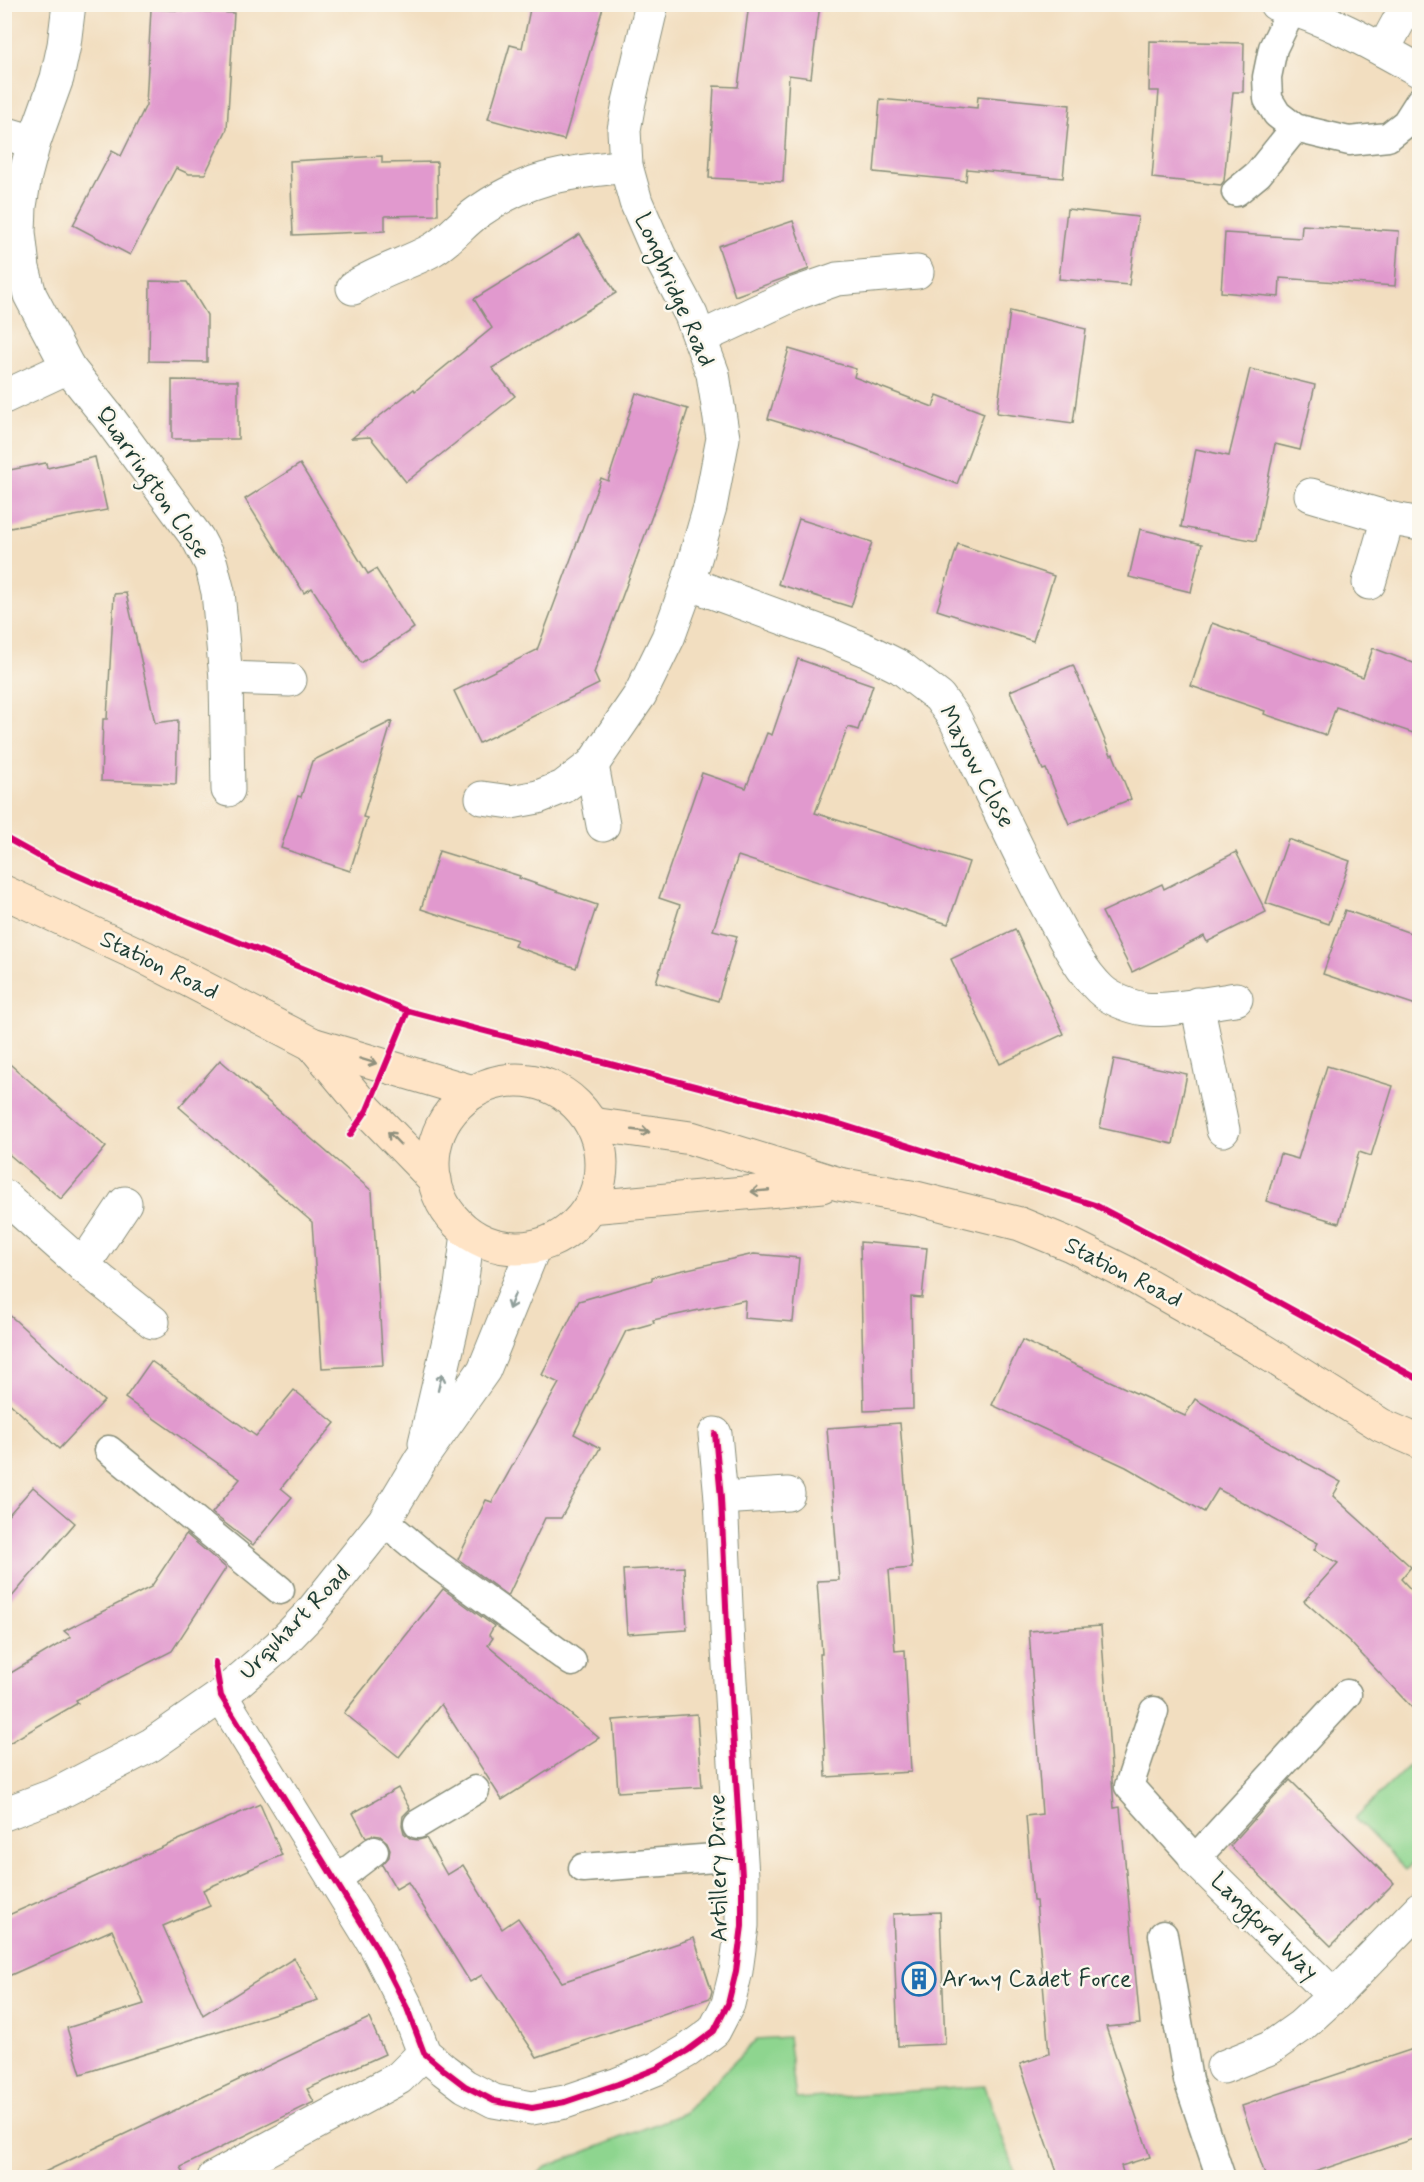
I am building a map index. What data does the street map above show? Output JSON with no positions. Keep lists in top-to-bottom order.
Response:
{
  "streets": {
    "street": [
      "Longbridge Road",
      "Quarrington Close",
      "Mayow Close",
      "Station Road",
      "Urquhart Road",
      "Artillery Drive",
      "Langford Way"
    ]
  },
  "crossings": [
    ["Longbridge Road", "Mayow Close"],
    ["Station Road", "Urquhart Road"]
  ],
  "places": {
    "building": ["Army Cadet Force"]
  }
}
